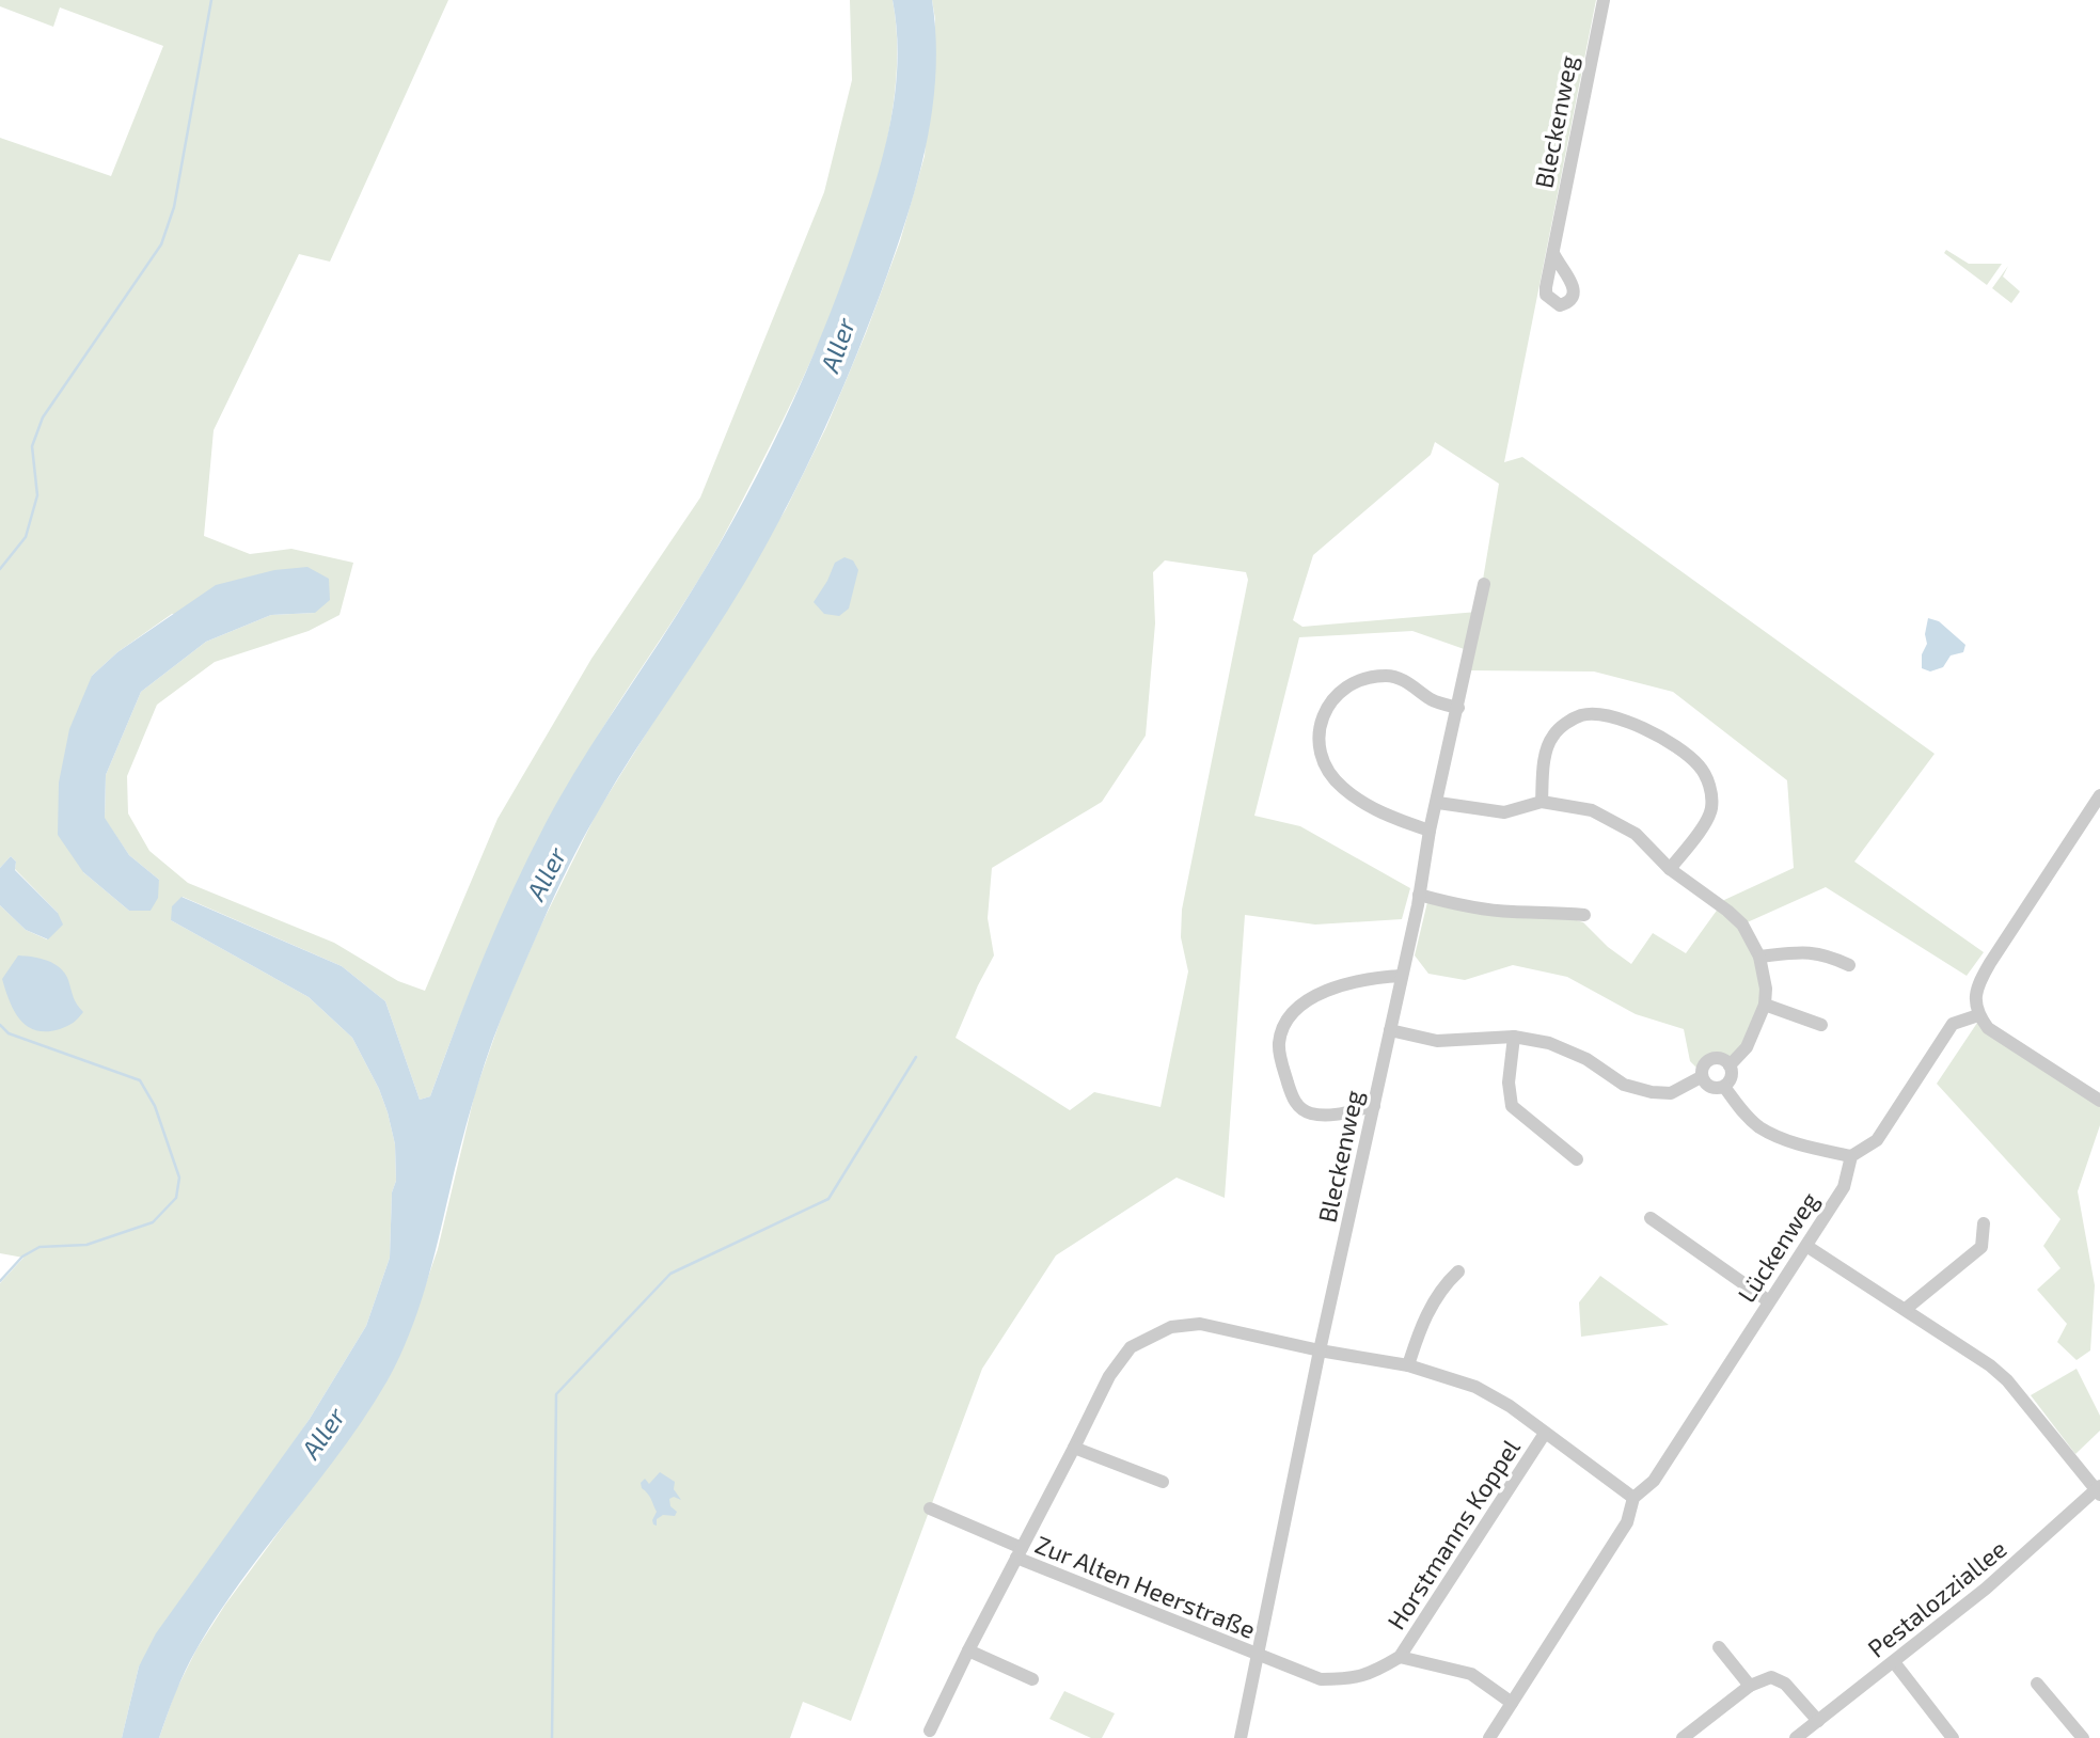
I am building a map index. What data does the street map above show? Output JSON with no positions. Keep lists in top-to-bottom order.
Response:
{
  "streets": {
    "street": [
      "Bleckenweg",
      "Lückenweg",
      "Horstmanns Koppel",
      "Zur Alten Heerstraße",
      "Pestalozziallee"
    ]
  },
  "crossings": [
    ["Bleckenweg", "Horstmanns Koppel"],
    ["Bleckenweg", "Zur Alten Heerstraße"],
    ["Lückenweg", "Horstmanns Koppel"],
    ["Horstmanns Koppel", "Zur Alten Heerstraße"]
  ],
  "water": ["Aller"]
}
